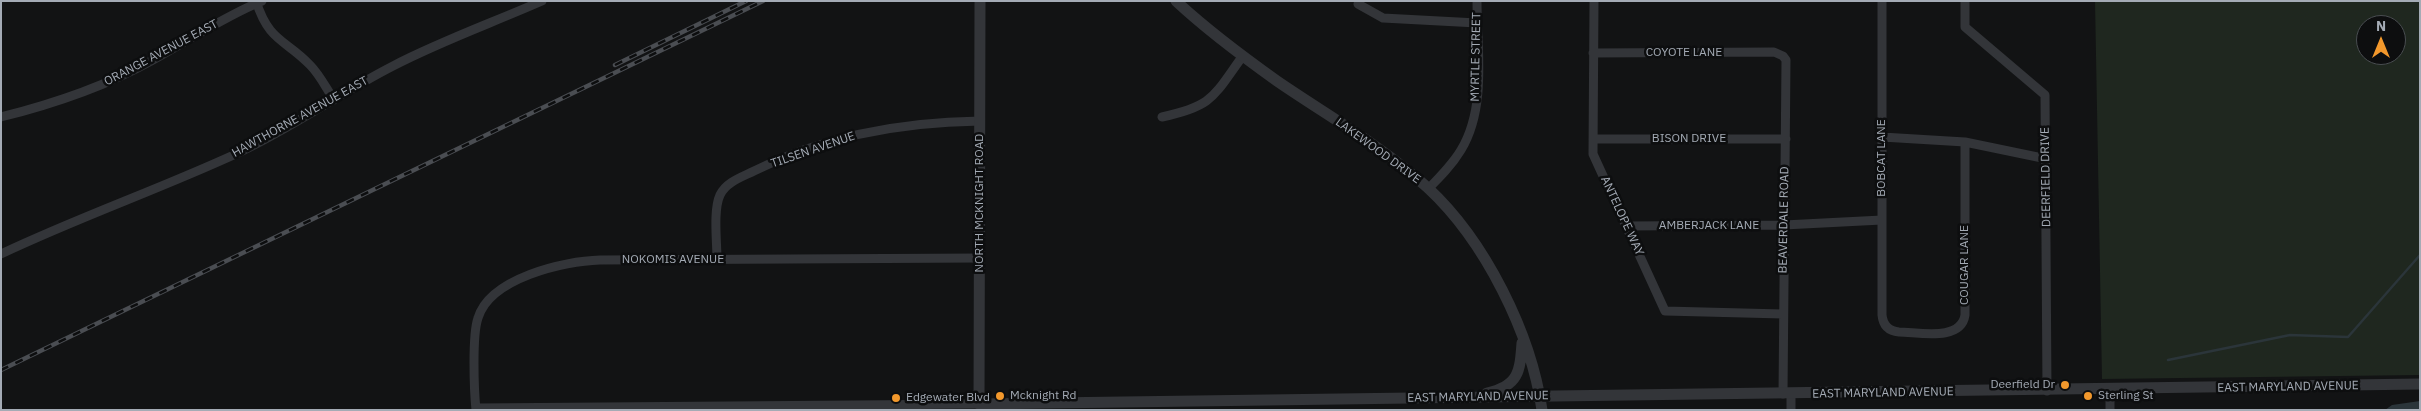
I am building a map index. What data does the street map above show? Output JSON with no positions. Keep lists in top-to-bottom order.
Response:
{
  "streets": {
    "street": [
      "ORANGE AVENUE EAST",
      "COYOTE LANE",
      "MYRTLE STREET",
      "HAWTHORNE AVENUE EAST",
      "BISON DRIVE",
      "TILSEN AVENUE",
      "LAKEWOOD DRIVE",
      "BOBCAT LANE",
      "DEERFIELD DRIVE",
      "NORTH MCKNIGHT ROAD",
      "ANTELOPE WAY",
      "BEAVERDALE ROAD",
      "AMBERJACK LANE",
      "NOKOMIS AVENUE",
      "COUGAR LANE",
      "EAST MARYLAND AVENUE"
    ]
  },
  "crossings": [
    ["COYOTE LANE", "ANTELOPE WAY"],
    ["COYOTE LANE", "BEAVERDALE ROAD"],
    ["MYRTLE STREET", "LAKEWOOD DRIVE"],
    ["BISON DRIVE", "ANTELOPE WAY"],
    ["BISON DRIVE", "BEAVERDALE ROAD"],
    ["TILSEN AVENUE", "NORTH MCKNIGHT ROAD"],
    ["TILSEN AVENUE", "NOKOMIS AVENUE"],
    ["LAKEWOOD DRIVE", "EAST MARYLAND AVENUE"],
    ["BOBCAT LANE", "AMBERJACK LANE"],
    ["BOBCAT LANE", "COUGAR LANE"],
    ["DEERFIELD DRIVE", "EAST MARYLAND AVENUE"],
    ["NORTH MCKNIGHT ROAD", "NOKOMIS AVENUE"],
    ["NORTH MCKNIGHT ROAD", "EAST MARYLAND AVENUE"],
    ["ANTELOPE WAY", "BEAVERDALE ROAD"],
    ["ANTELOPE WAY", "AMBERJACK LANE"],
    ["BEAVERDALE ROAD", "AMBERJACK LANE"],
    ["BEAVERDALE ROAD", "EAST MARYLAND AVENUE"],
    ["NOKOMIS AVENUE", "EAST MARYLAND AVENUE"]
  ],
  "places": [
    "Deerfield Dr",
    "Mcknight Rd",
    "Sterling St",
    "Edgewater Blvd"
  ],
  "north": "top"
}
